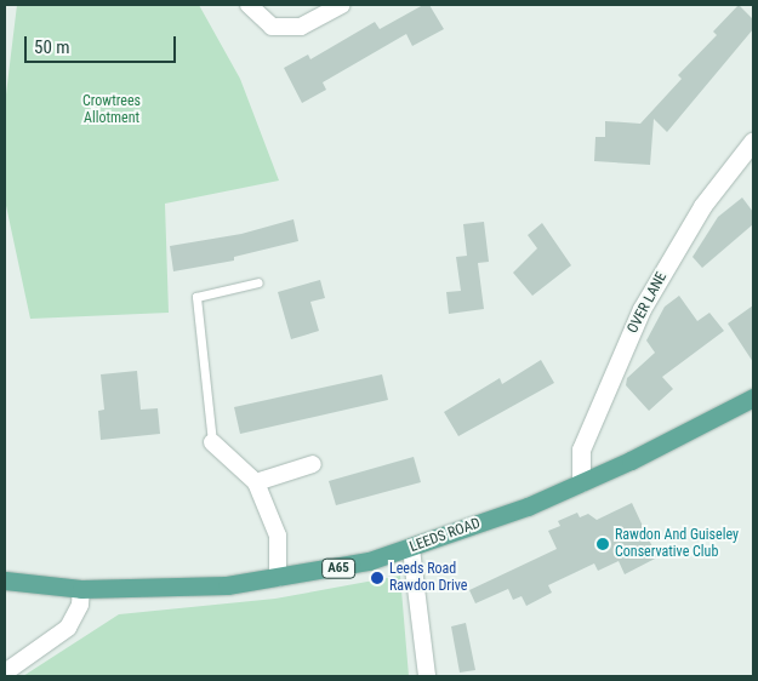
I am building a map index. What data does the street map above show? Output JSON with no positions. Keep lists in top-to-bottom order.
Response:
{
  "streets": {
    "main road": ["LEEDS ROAD", "A65"],
    "street": ["OVER LANE"]
  },
  "crossings": [
    ["OVER LANE", "LEEDS ROAD"]
  ],
  "parks": ["Crowtrees Allotment"],
  "places": ["Rawdon And Guiseley Conservative Club", "Leeds Road Rawdon Drive"],
  "scale_bar": "50 m"
}
